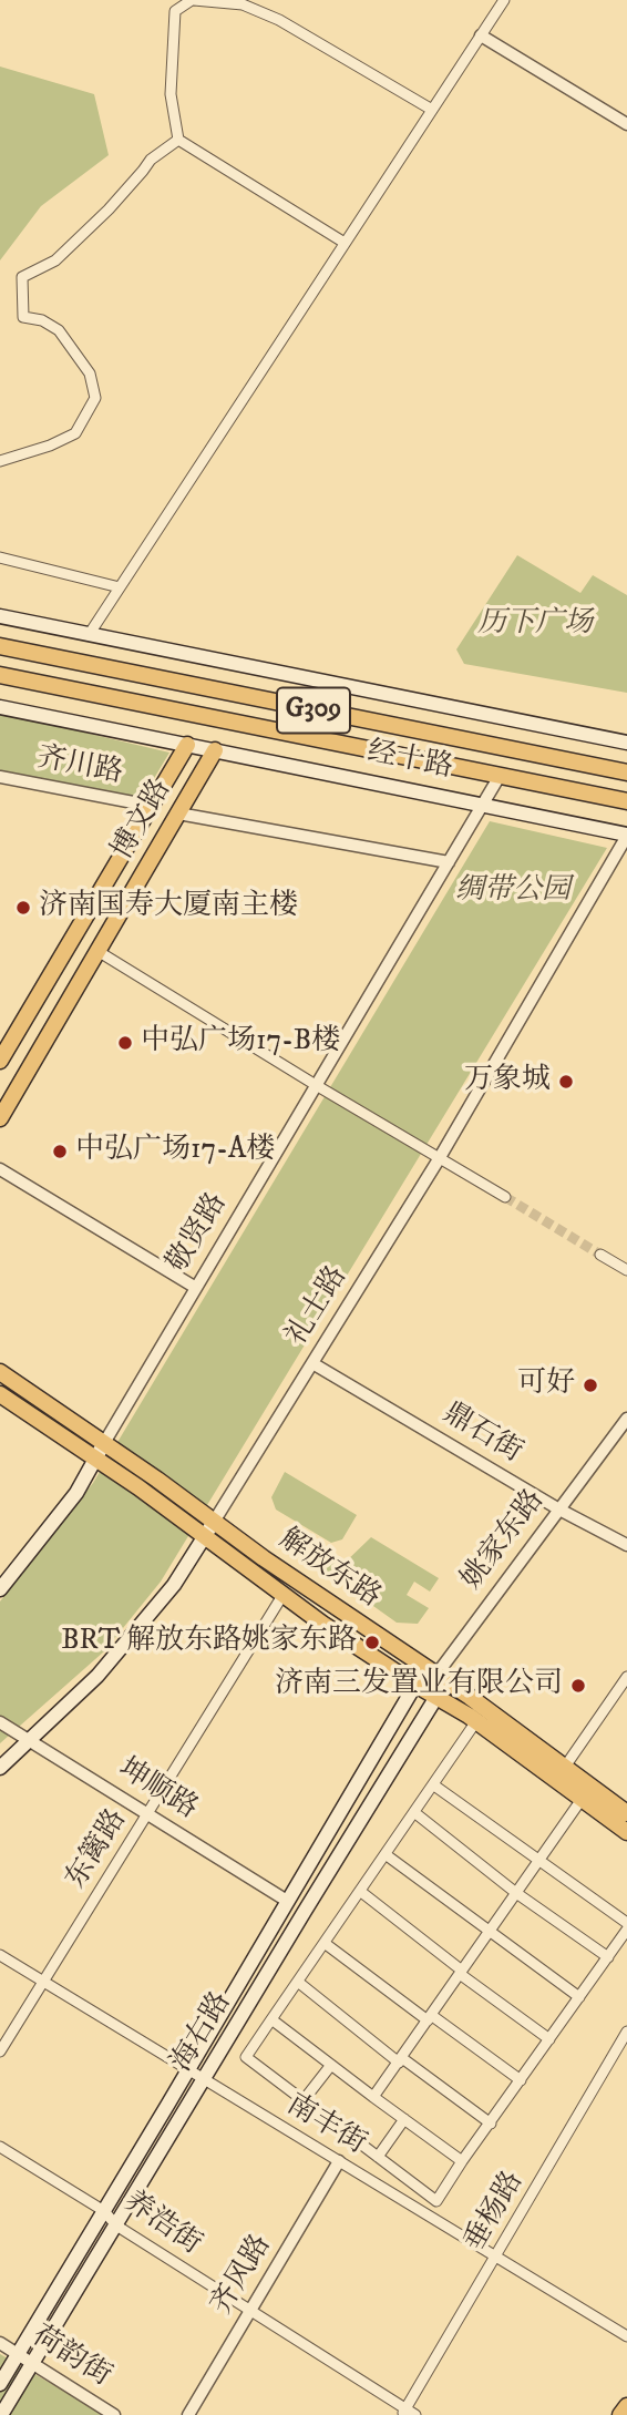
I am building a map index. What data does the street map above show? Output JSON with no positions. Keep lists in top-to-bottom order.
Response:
{
  "streets": {
    "main road": [
      "G309",
      "经十路",
      "博文路",
      "敬贤路",
      "礼士路",
      "解放东路",
      "海右路"
    ],
    "street": [
      "齐川路",
      "鼎石街",
      "姚家东路",
      "坤顺路",
      "东篱路",
      "南丰街",
      "垂杨路",
      "养浩街",
      "齐风路",
      "荷韵街"
    ]
  },
  "crossings": [
    ["经十路", "博文路"],
    ["经十路", "敬贤路"],
    ["经十路", "礼士路"],
    ["齐川路", "博文路"],
    ["敬贤路", "解放东路"],
    ["礼士路", "鼎石街"],
    ["礼士路", "解放东路"],
    ["礼士路", "坤顺路"],
    ["鼎石街", "姚家东路"],
    ["姚家东路", "解放东路"],
    ["姚家东路", "海右路"],
    ["解放东路", "东篱路"],
    ["解放东路", "海右路"],
    ["坤顺路", "东篱路"],
    ["坤顺路", "海右路"],
    ["东篱路", "南丰街"],
    ["海右路", "南丰街"],
    ["海右路", "养浩街"],
    ["海右路", "荷韵街"],
    ["南丰街", "垂杨路"],
    ["南丰街", "齐风路"],
    ["垂杨路", "养浩街"],
    ["养浩街", "齐风路"]
  ],
  "parks": ["历下广场", "绸带公园"],
  "places": [
    "济南国寿大厦南主楼",
    "中弘广场17-B楼",
    "万象城",
    "中弘广场17-A楼",
    "可好",
    "BRT 解放东路姚家东路",
    "济南三发置业有限公司"
  ]
}
